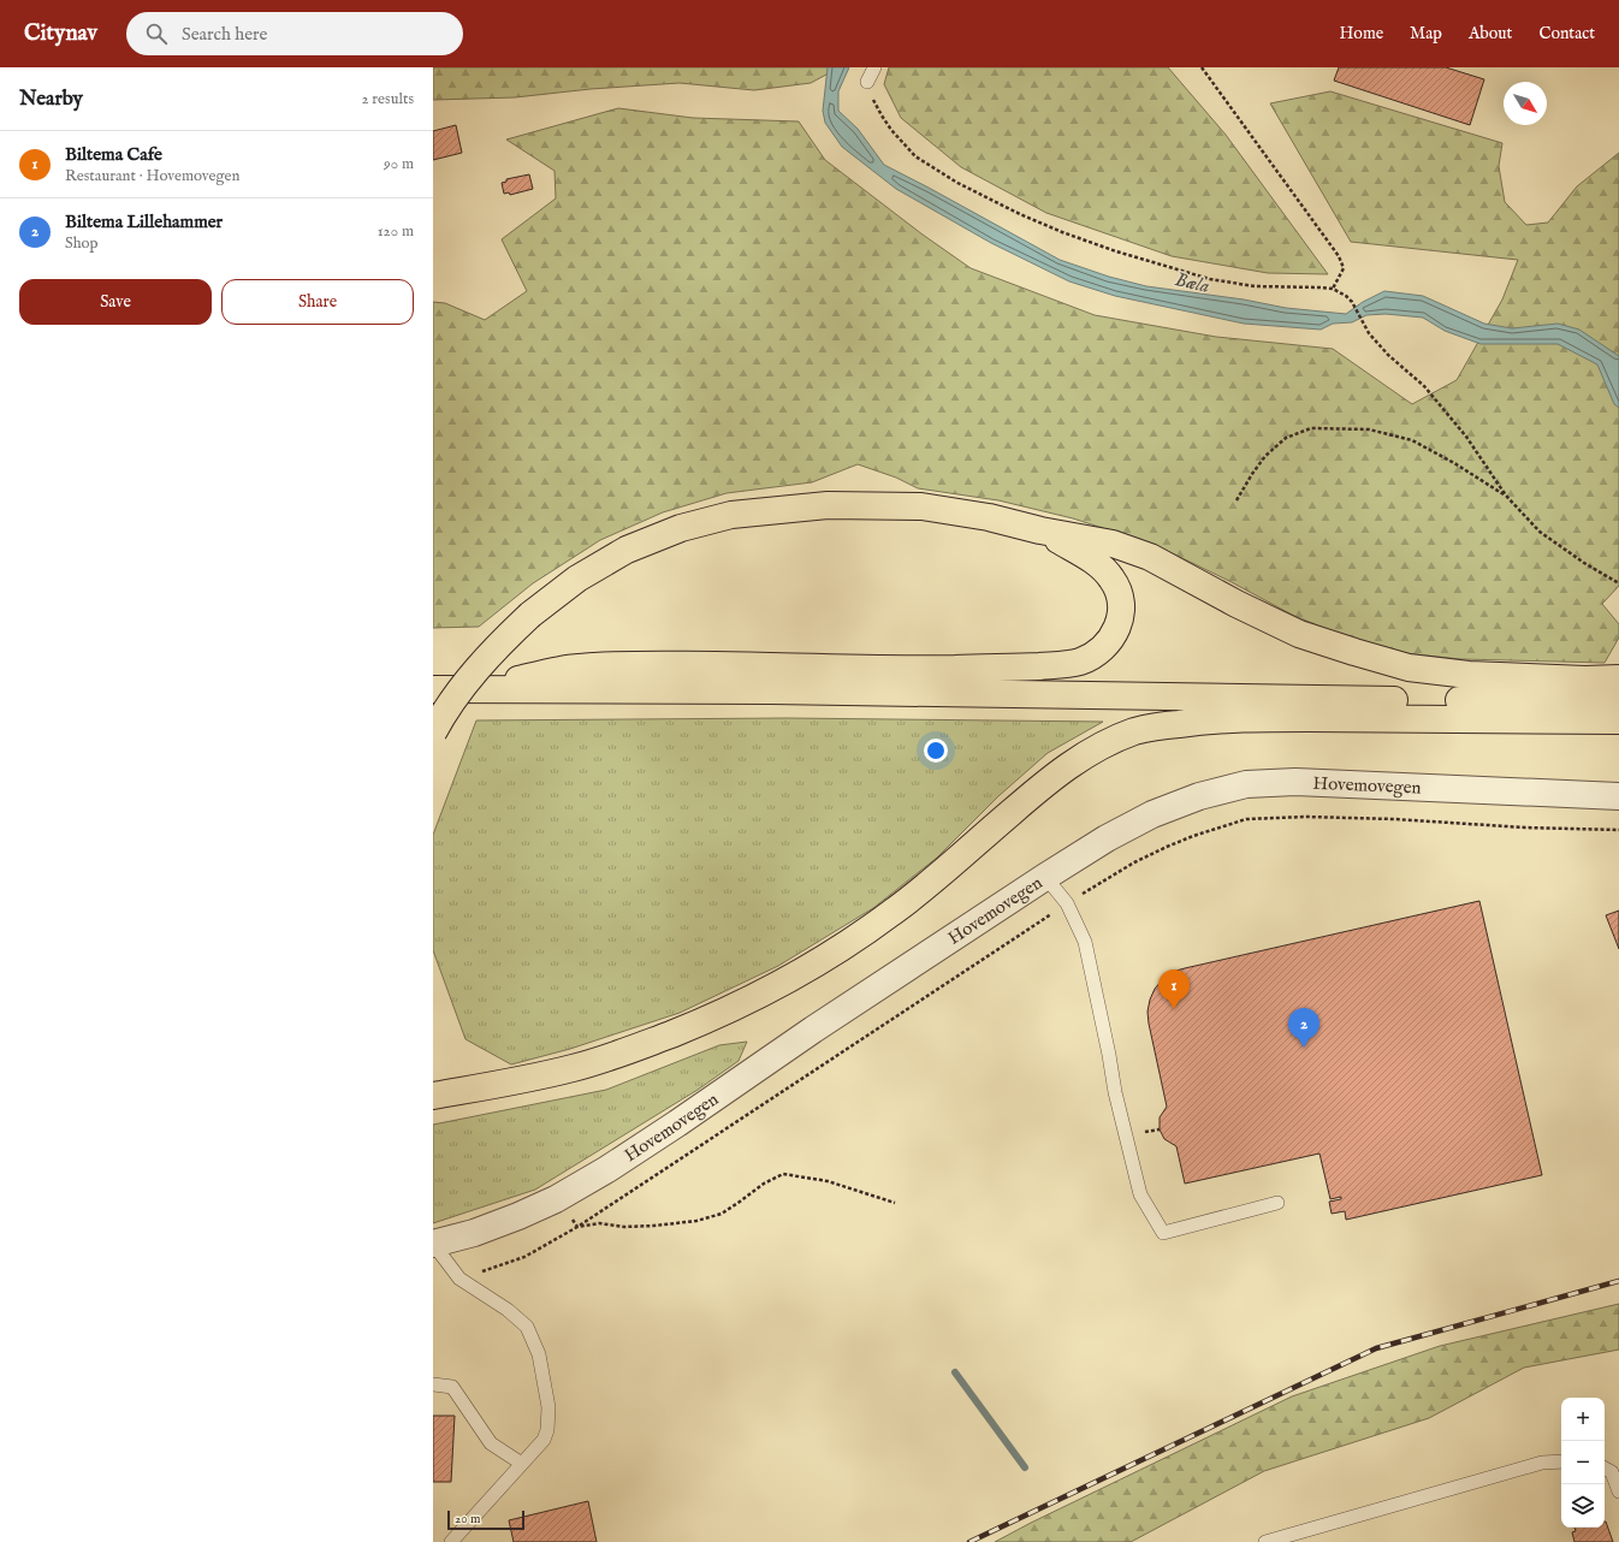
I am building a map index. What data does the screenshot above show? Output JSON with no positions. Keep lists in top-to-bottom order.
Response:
{
  "streets": {
    "street": ["Hovemovegen"]
  },
  "water": ["Bæla"],
  "scale_bar": "20 m",
  "north": "bottom right",
  "page": {
    "header": "Citynav",
    "search": "Search here",
    "nav": [
      "Home",
      "Map",
      "About",
      "Contact"
    ],
    "heading": ["Nearby", "2 results"],
    "list": [
      {
        "mark": "1",
        "name": "Biltema Cafe",
        "note": "Restaurant · Hovemovegen",
        "value": "90 m"
      },
      {
        "mark": "2",
        "name": "Biltema Lillehammer",
        "note": "Shop",
        "value": "120 m"
      }
    ],
    "buttons": ["Save", "Share"],
    "pins": ["1", "2"],
    "map_buttons": ["+", "−"],
    "scale": "20 m"
  }
}
